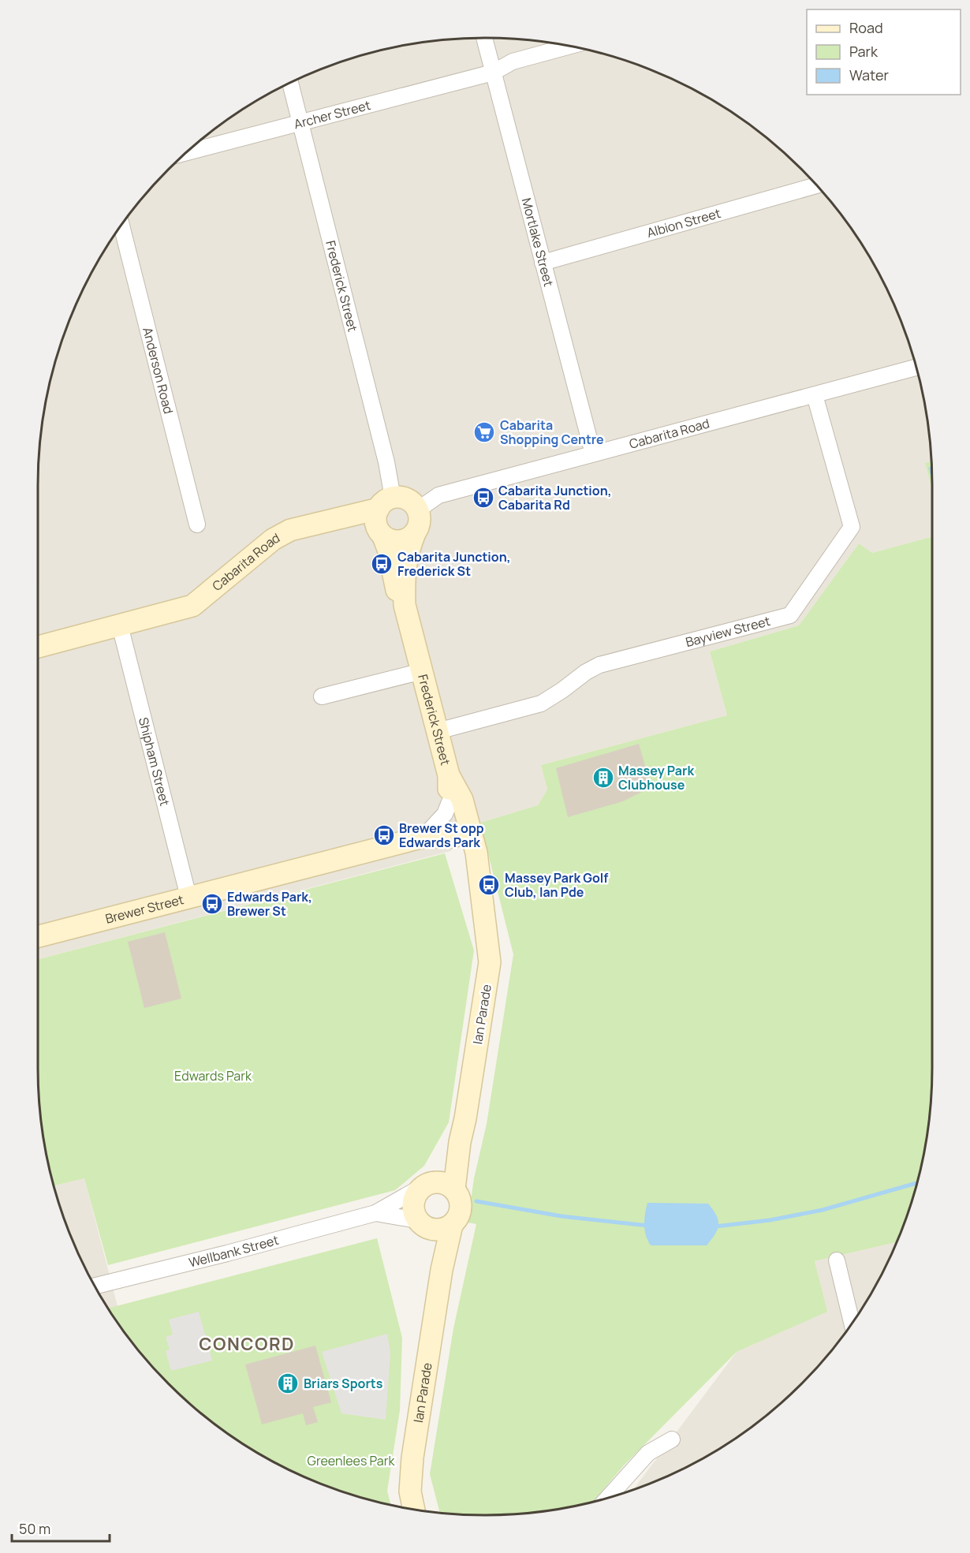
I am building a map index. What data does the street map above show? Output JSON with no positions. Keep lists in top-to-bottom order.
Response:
{
  "streets": {
    "main road": [
      "Frederick Street",
      "Cabarita Road",
      "Brewer Street",
      "Ian Parade"
    ],
    "street": [
      "Archer Street",
      "Albion Street",
      "Mortlake Street",
      "Anderson Road",
      "Bayview Street",
      "Shipham Street",
      "Wellbank Street"
    ]
  },
  "crossings": [
    ["Archer Street", "Mortlake Street"],
    ["Archer Street", "Frederick Street"],
    ["Albion Street", "Mortlake Street"],
    ["Mortlake Street", "Cabarita Road"],
    ["Frederick Street", "Cabarita Road"],
    ["Frederick Street", "Bayview Street"],
    ["Frederick Street", "Ian Parade"],
    ["Cabarita Road", "Bayview Street"],
    ["Cabarita Road", "Shipham Street"],
    ["Shipham Street", "Brewer Street"],
    ["Brewer Street", "Ian Parade"],
    ["Ian Parade", "Wellbank Street"]
  ],
  "districts": ["CONCORD"],
  "parks": ["Edwards Park", "Greenlees Park"],
  "places": {
    "supermarket": ["Cabarita Shopping Centre"],
    "bus stop": [
      "Cabarita Junction, Cabarita Rd",
      "Cabarita Junction, Frederick St",
      "Brewer St opp Edwards Park",
      "Massey Park Golf Club, Ian Pde",
      "Edwards Park, Brewer St"
    ],
    "building": ["Massey Park Clubhouse", "Briars Sports"]
  },
  "legend": ["Road", "Park", "Water"],
  "scale_bar": "50 m"
}
